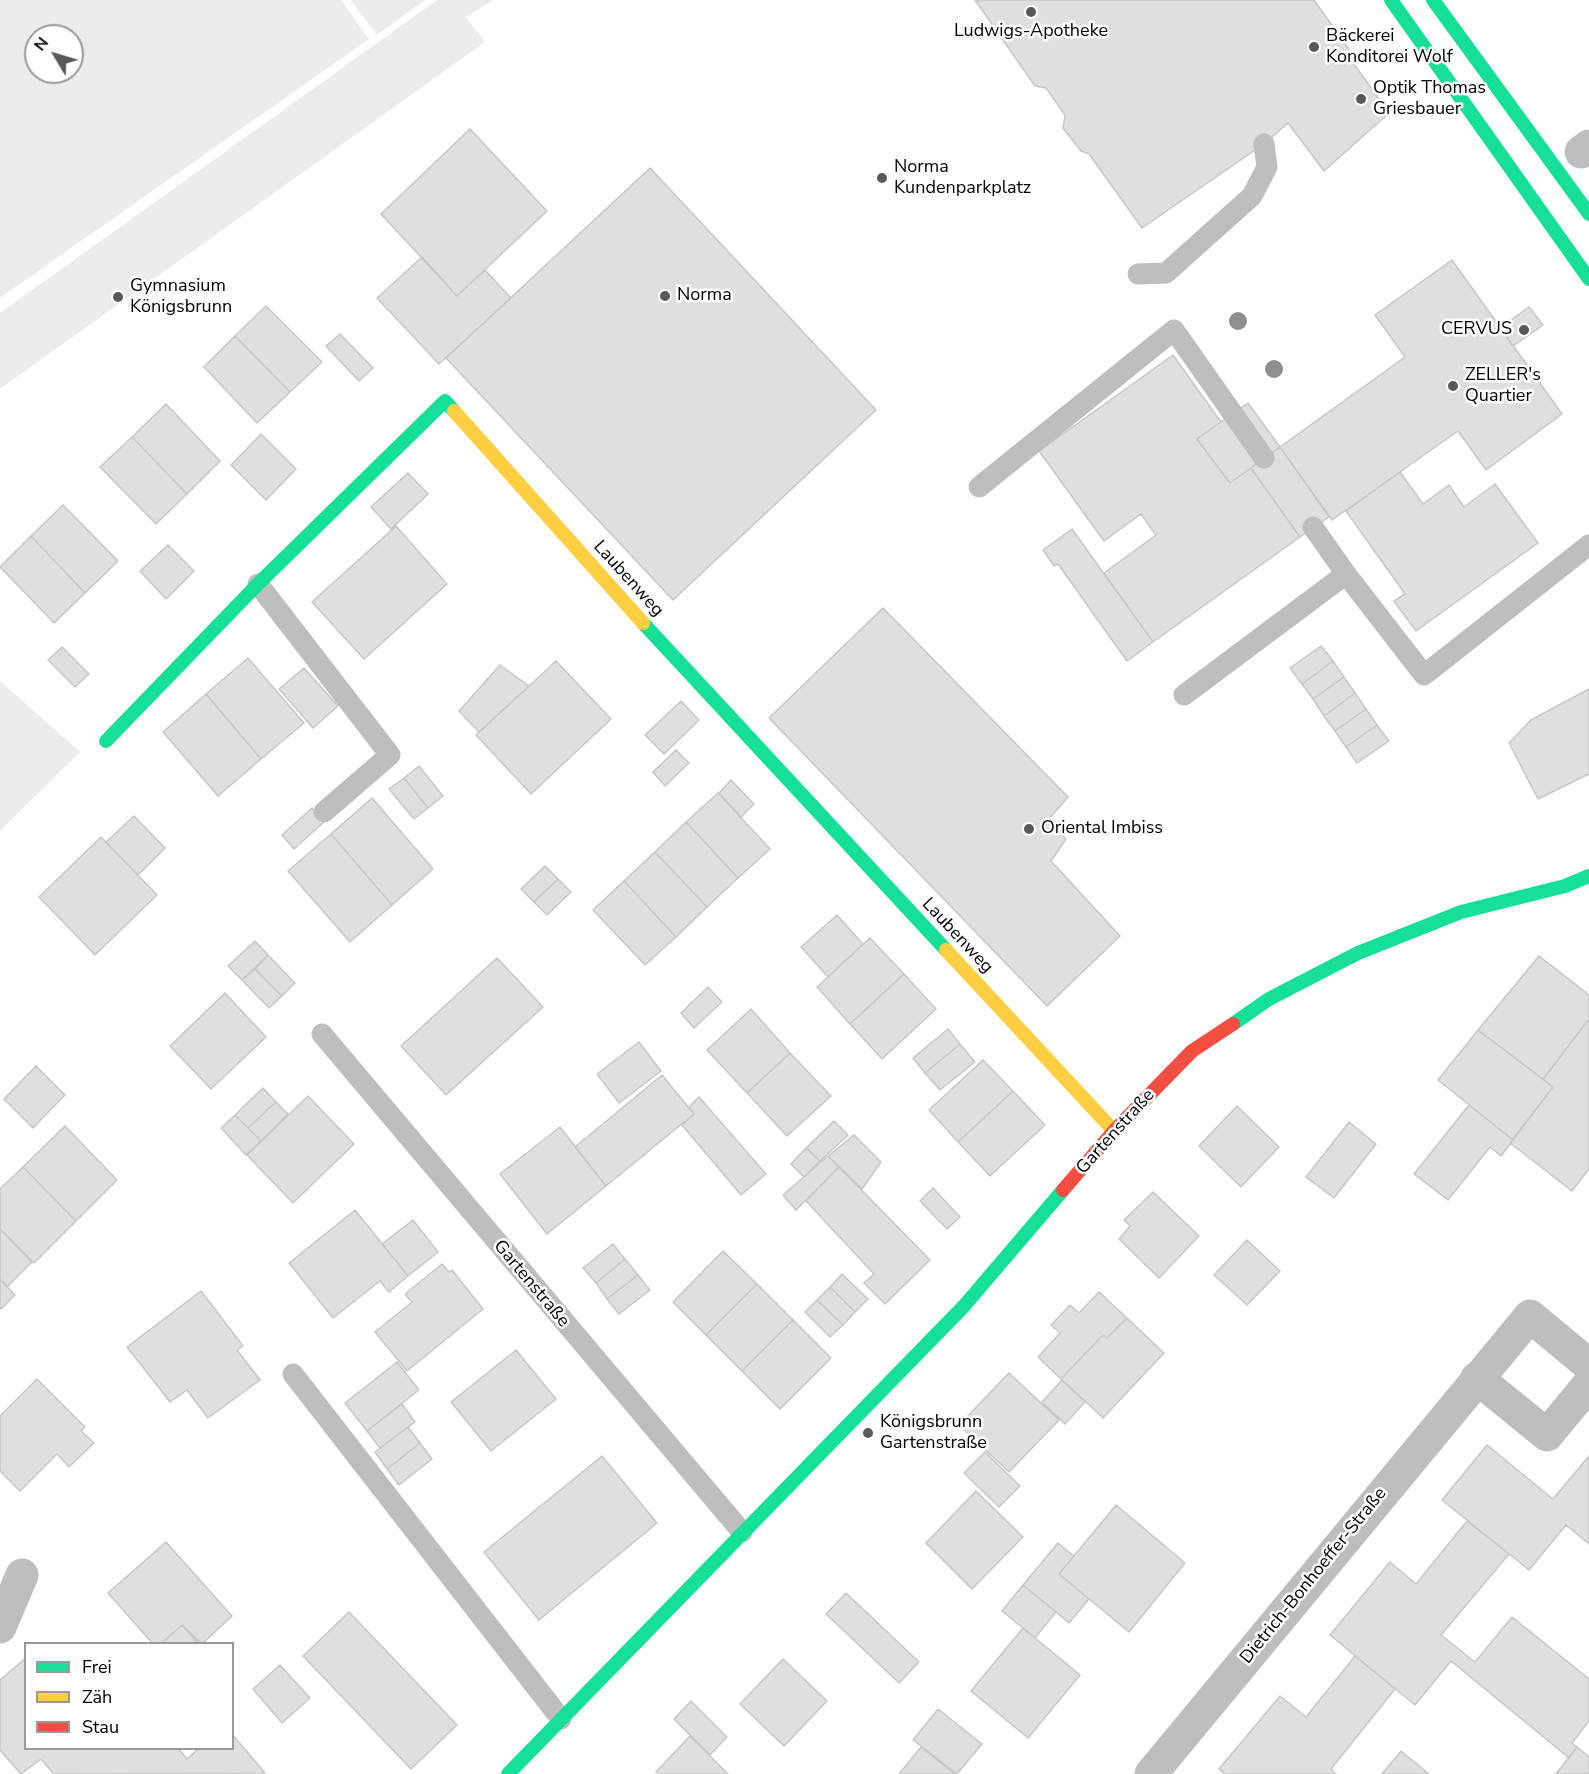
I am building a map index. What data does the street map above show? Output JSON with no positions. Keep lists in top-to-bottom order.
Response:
{
  "streets": {
    "street": ["Laubenweg", "Gartenstraße", "Dietrich-Bonhoeffer-Straße"]
  },
  "crossings": [
    ["Laubenweg", "Gartenstraße"]
  ],
  "places": [
    "Ludwigs-Apotheke",
    "Bäckerei Konditorei Wolf",
    "Optik Thomas Griesbauer",
    "Norma Kundenparkplatz",
    "Norma",
    "Gymnasium Königsbrunn",
    "CERVUS",
    "ZELLER's Quartier",
    "Oriental Imbiss",
    "Königsbrunn Gartenstraße"
  ],
  "legend": ["Frei", "Zäh", "Stau"],
  "north": "top left"
}
